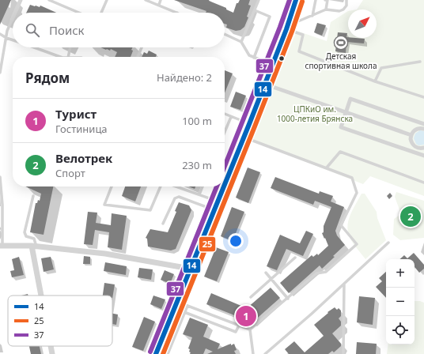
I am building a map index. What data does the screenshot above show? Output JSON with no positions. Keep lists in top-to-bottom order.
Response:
{
  "parks": ["ЦПКиО им. 1000-летия Брянска"],
  "places": {
    "sports": ["Детская спортивная школа"]
  },
  "lines": ["transit line 14", "transit line 37", "transit line 25"],
  "legend": ["14", "25", "37"],
  "north": "top right",
  "page": {
    "search": "Поиск",
    "heading": ["Рядом", "Найдено: 2"],
    "list": [
      {
        "mark": "1",
        "name": "Турист",
        "note": "Гостиница",
        "value": "100 m"
      },
      {
        "mark": "2",
        "name": "Велотрек",
        "note": "Спорт",
        "value": "230 m"
      }
    ],
    "pins": ["2", "1"],
    "map_buttons": ["+", "−"]
  }
}
